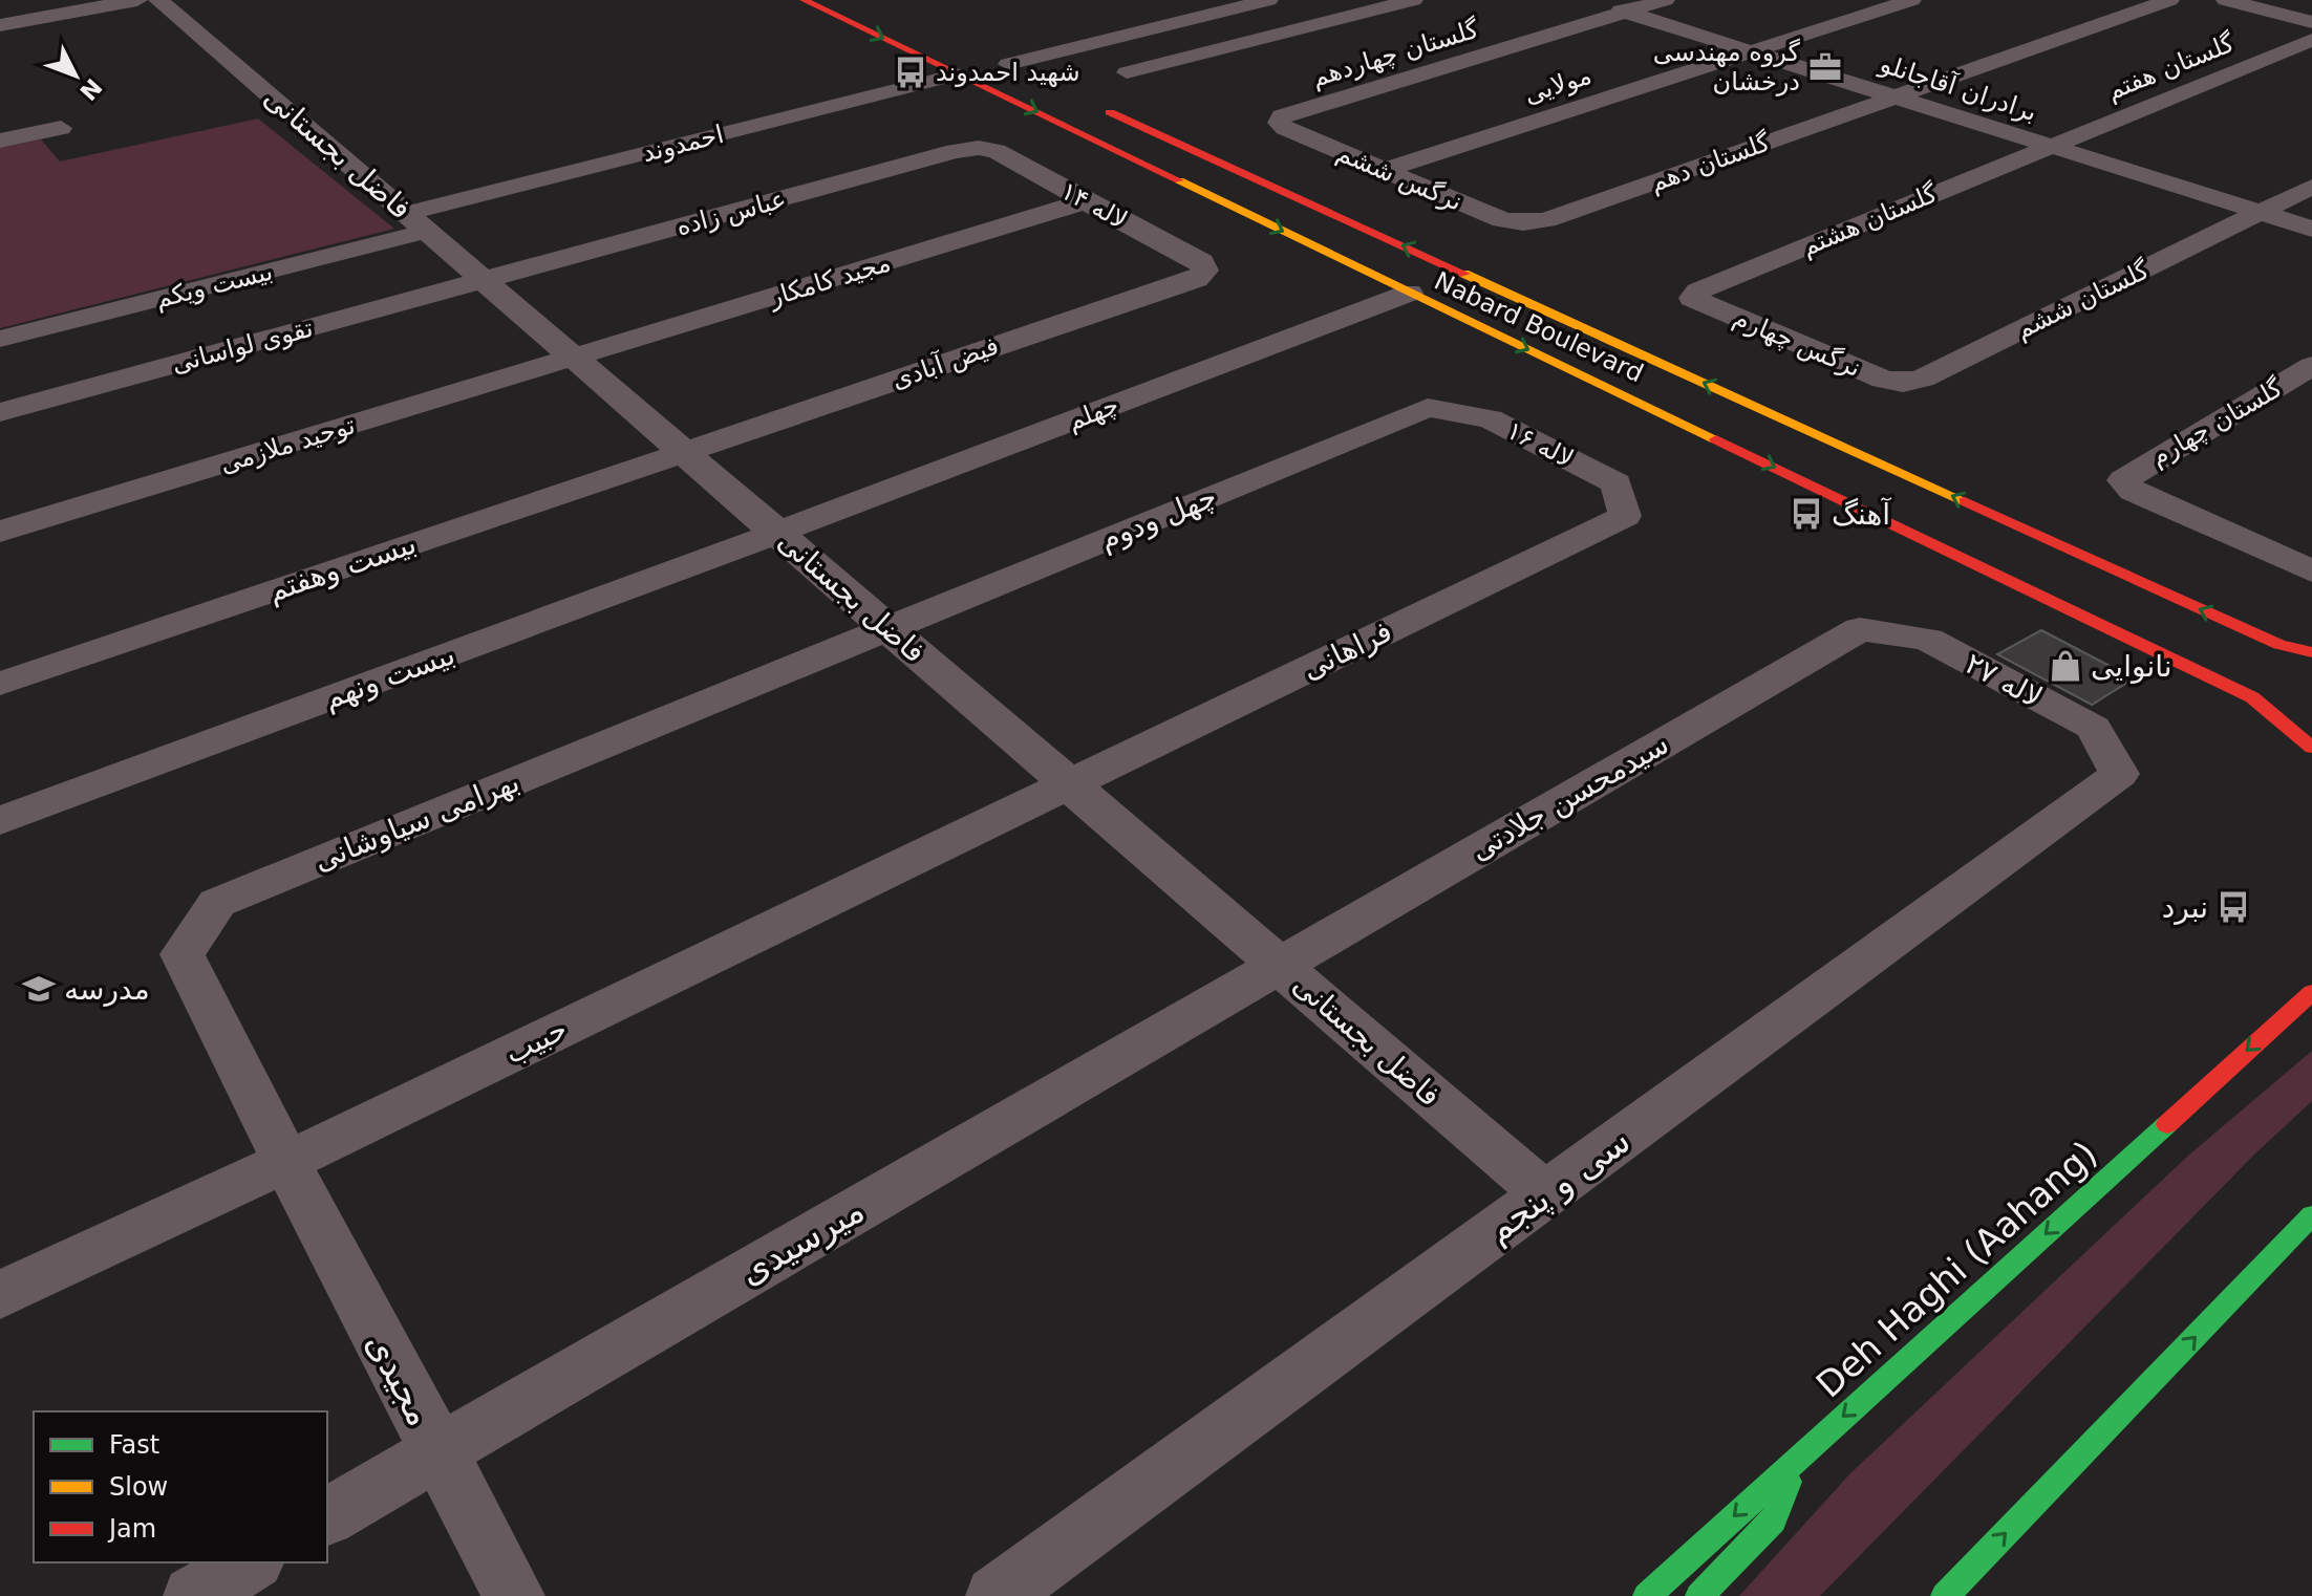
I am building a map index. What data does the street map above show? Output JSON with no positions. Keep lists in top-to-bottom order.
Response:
{
  "streets": {
    "main road": ["Nabard Boulevard", "Deh Haghi (Aahang)"],
    "street": [
      "گلستان چهاردهم",
      "گلستان هفتم",
      "مولایی",
      "برادران آقاجانلو",
      "احمدوند",
      "فاضل بجستانی",
      "گلستان دهم",
      "نرگس ششم",
      "لاله ۱۴",
      "عباس زاده",
      "گلستان هشتم",
      "مجید کامکار",
      "بیست ویکم",
      "گلستان ششم",
      "نرگس چهارم",
      "تقوی لواسانی",
      "فیض آبادی",
      "چهلم",
      "گلستان چهارم",
      "توحید ملازمی",
      "لاله ۱۶",
      "چهل ودوم",
      "بیست وهفتم",
      "فراهانی",
      "بیست ونهم",
      "لاله ۲۷",
      "سیدمحسن جلادتی",
      "بهرامی سیاوشانی",
      "حبیب",
      "سی و پنجم",
      "میرسیدی",
      "مجیدی"
    ]
  },
  "crossings": [
    ["گلستان چهاردهم", "برادران آقاجانلو"],
    ["گلستان چهاردهم", "نرگس ششم"],
    ["گلستان هفتم", "برادران آقاجانلو"],
    ["گلستان هفتم", "گلستان هشتم"],
    ["مولایی", "برادران آقاجانلو"],
    ["مولایی", "نرگس ششم"],
    ["برادران آقاجانلو", "گلستان دهم"],
    ["برادران آقاجانلو", "گلستان هشتم"],
    ["برادران آقاجانلو", "گلستان ششم"],
    ["احمدوند", "فاضل بجستانی"],
    ["احمدوند", "بیست ویکم"],
    ["احمدوند", "Nabard Boulevard"],
    ["فاضل بجستانی", "عباس زاده"],
    ["فاضل بجستانی", "مجید کامکار"],
    ["فاضل بجستانی", "بیست ویکم"],
    ["فاضل بجستانی", "تقوی لواسانی"],
    ["فاضل بجستانی", "فیض آبادی"],
    ["فاضل بجستانی", "چهلم"],
    ["فاضل بجستانی", "توحید ملازمی"],
    ["فاضل بجستانی", "چهل ودوم"],
    ["فاضل بجستانی", "بیست وهفتم"],
    ["فاضل بجستانی", "فراهانی"],
    ["فاضل بجستانی", "بیست ونهم"],
    ["فاضل بجستانی", "سیدمحسن جلادتی"],
    ["فاضل بجستانی", "بهرامی سیاوشانی"],
    ["فاضل بجستانی", "حبیب"],
    ["فاضل بجستانی", "سی و پنجم"],
    ["فاضل بجستانی", "میرسیدی"],
    ["گلستان دهم", "نرگس ششم"],
    ["لاله ۱۴", "عباس زاده"],
    ["لاله ۱۴", "مجید کامکار"],
    ["لاله ۱۴", "فیض آبادی"],
    ["عباس زاده", "تقوی لواسانی"],
    ["گلستان هشتم", "نرگس چهارم"],
    ["مجید کامکار", "توحید ملازمی"],
    ["گلستان ششم", "نرگس چهارم"],
    ["Nabard Boulevard", "چهلم"],
    ["فیض آبادی", "بیست وهفتم"],
    ["چهلم", "بیست ونهم"],
    ["لاله ۱۶", "چهل ودوم"],
    ["لاله ۱۶", "فراهانی"],
    ["چهل ودوم", "بهرامی سیاوشانی"],
    ["فراهانی", "حبیب"],
    ["لاله ۲۷", "سیدمحسن جلادتی"],
    ["لاله ۲۷", "سی و پنجم"],
    ["سیدمحسن جلادتی", "میرسیدی"],
    ["بهرامی سیاوشانی", "حبیب"],
    ["بهرامی سیاوشانی", "مجیدی"],
    ["حبیب", "مجیدی"],
    ["میرسیدی", "مجیدی"]
  ],
  "one_way": ["Deh Haghi (Aahang)"],
  "places": {
    "office": ["گروه مهندسی درخشان"],
    "bus stop": ["شهید احمدوند", "آهنگ", "نبرد"],
    "shop": ["نانوایی"],
    "school or university": ["مدرسه"]
  },
  "legend": ["Fast", "Slow", "Jam"],
  "north": "bottom right"
}
